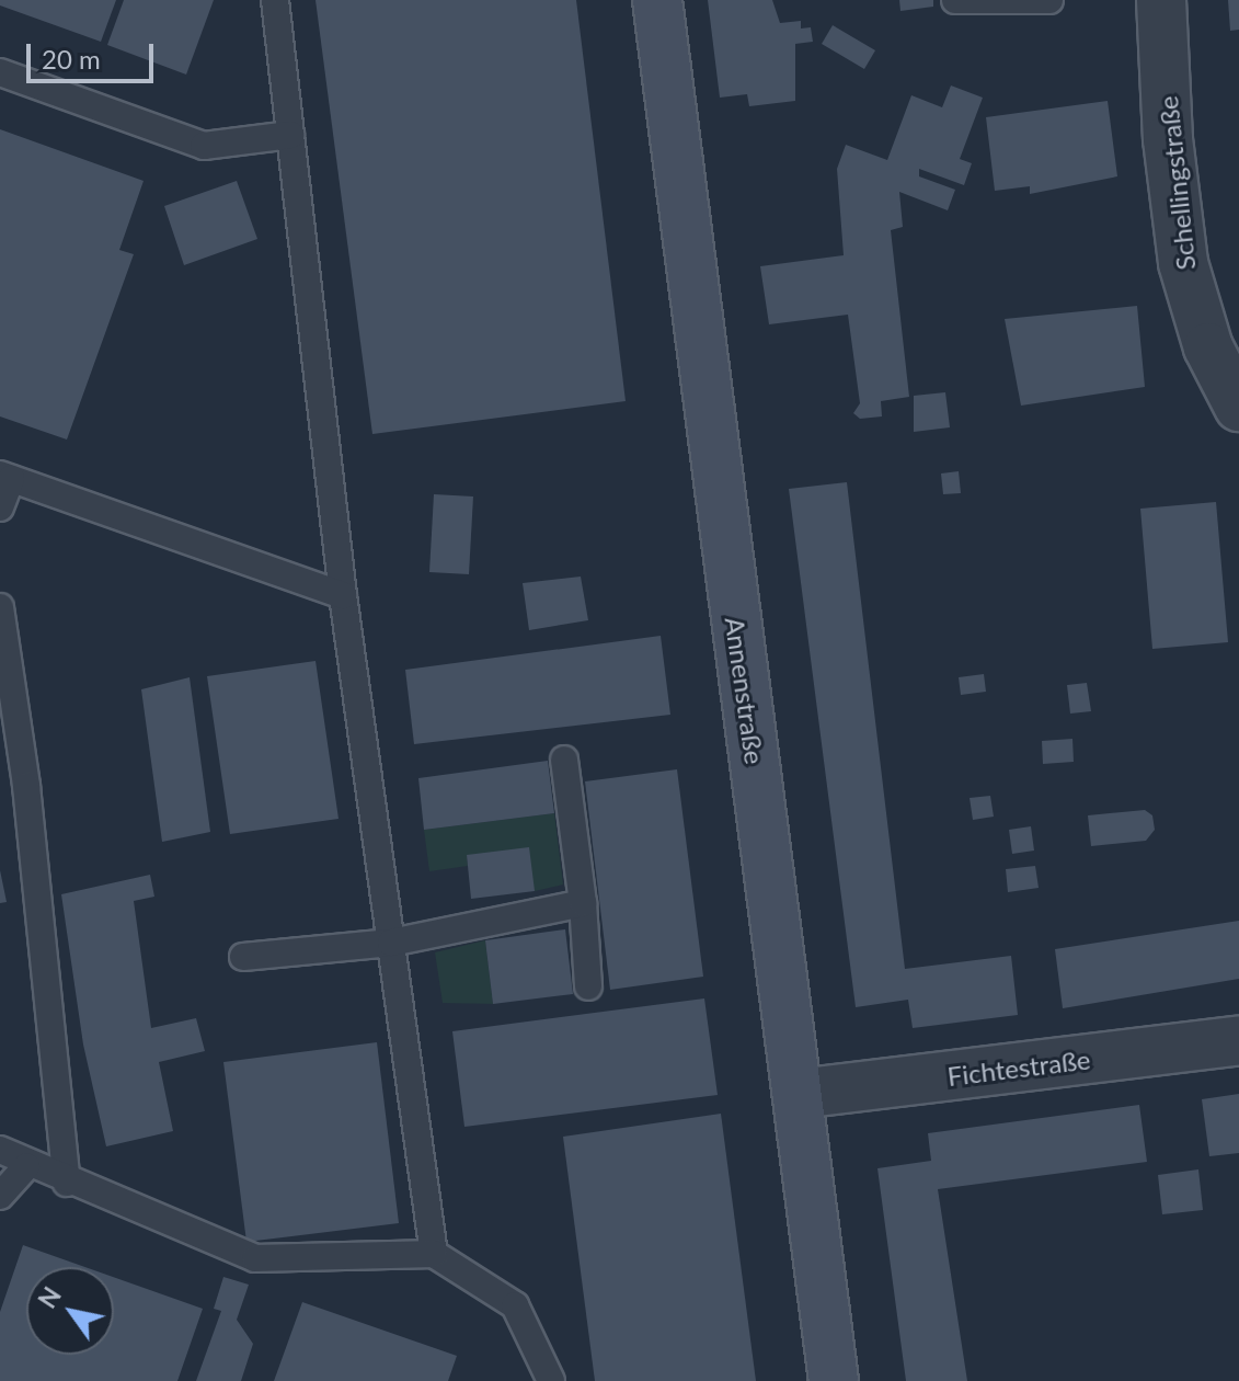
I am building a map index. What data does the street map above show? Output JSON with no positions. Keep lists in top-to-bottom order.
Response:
{
  "streets": {
    "street": ["Schellingstraße", "Annenstraße", "Fichtestraße"]
  },
  "crossings": [
    ["Annenstraße", "Fichtestraße"]
  ],
  "scale_bar": "20 m",
  "north": "top left"
}
